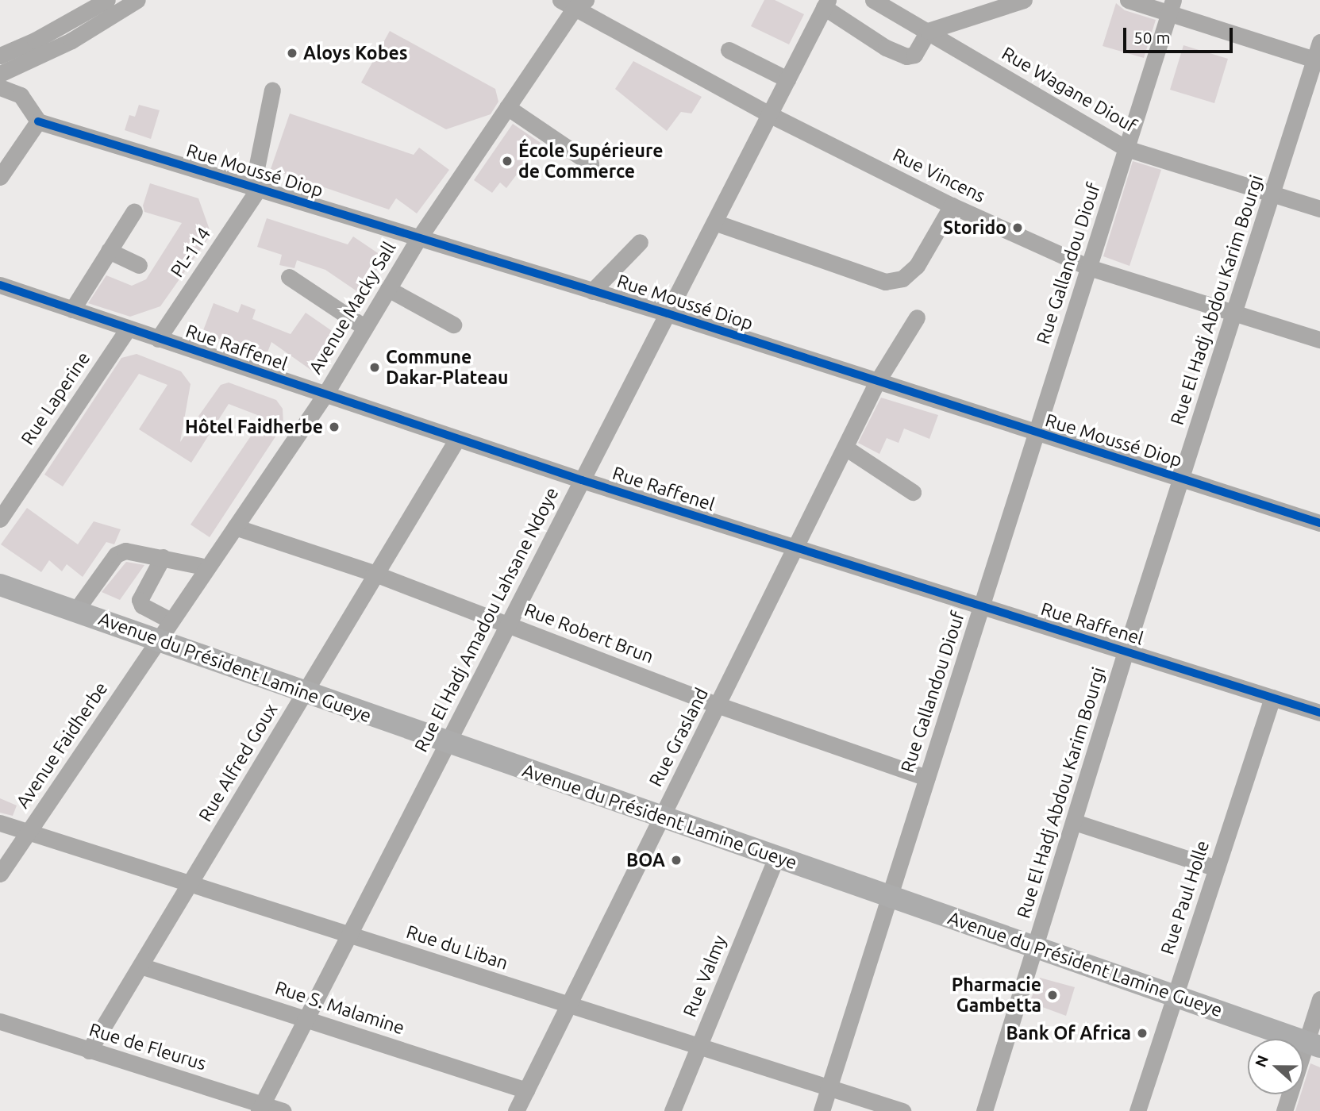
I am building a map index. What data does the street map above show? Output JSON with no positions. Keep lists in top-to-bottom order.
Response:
{
  "streets": {
    "main road": ["Avenue du Président Lamine Gueye"],
    "street": [
      "Rue Wagane Diouf",
      "Rue Moussé Diop",
      "Rue Vincens",
      "PL-114",
      "Rue Gallandou Diouf",
      "Rue El Hadj Abdou Karim Bourgi",
      "Avenue Macky Sall",
      "Rue Raffenel",
      "Rue Laperine",
      "Rue El Hadj Amadou Lahsane Ndoye",
      "Rue Robert Brun",
      "Rue Grasland",
      "Avenue Faidherbe",
      "Rue Alfred Goux",
      "Rue Paul Holle",
      "Rue du Liban",
      "Rue Valmy",
      "Rue S. Malamine",
      "Rue de Fleurus"
    ]
  },
  "crossings": [
    ["Rue Wagane Diouf", "Rue Gallandou Diouf"],
    ["Rue Wagane Diouf", "Rue El Hadj Abdou Karim Bourgi"],
    ["Rue Moussé Diop", "PL-114"],
    ["Rue Moussé Diop", "Rue Gallandou Diouf"],
    ["Rue Moussé Diop", "Rue El Hadj Abdou Karim Bourgi"],
    ["Rue Moussé Diop", "Avenue Macky Sall"],
    ["Rue Moussé Diop", "Rue El Hadj Amadou Lahsane Ndoye"],
    ["Rue Moussé Diop", "Rue Grasland"],
    ["Rue Vincens", "Rue Gallandou Diouf"],
    ["Rue Vincens", "Rue El Hadj Abdou Karim Bourgi"],
    ["Rue Vincens", "Avenue Macky Sall"],
    ["Rue Vincens", "Rue El Hadj Amadou Lahsane Ndoye"],
    ["PL-114", "Rue Raffenel"],
    ["Rue Gallandou Diouf", "Rue Raffenel"],
    ["Rue Gallandou Diouf", "Rue Robert Brun"],
    ["Rue Gallandou Diouf", "Avenue du Président Lamine Gueye"],
    ["Rue Gallandou Diouf", "Rue du Liban"],
    ["Rue El Hadj Abdou Karim Bourgi", "Rue Raffenel"],
    ["Rue El Hadj Abdou Karim Bourgi", "Avenue du Président Lamine Gueye"],
    ["Avenue Macky Sall", "Rue Raffenel"],
    ["Avenue Macky Sall", "Rue Robert Brun"],
    ["Avenue Macky Sall", "Avenue du Président Lamine Gueye"],
    ["Avenue Macky Sall", "Avenue Faidherbe"],
    ["Rue Raffenel", "Rue Laperine"],
    ["Rue Raffenel", "Rue El Hadj Amadou Lahsane Ndoye"],
    ["Rue Raffenel", "Rue Grasland"],
    ["Rue Raffenel", "Rue Alfred Goux"],
    ["Rue Raffenel", "Rue Paul Holle"],
    ["Rue El Hadj Amadou Lahsane Ndoye", "Rue Robert Brun"],
    ["Rue El Hadj Amadou Lahsane Ndoye", "Avenue du Président Lamine Gueye"],
    ["Rue El Hadj Amadou Lahsane Ndoye", "Rue du Liban"],
    ["Rue El Hadj Amadou Lahsane Ndoye", "Rue S. Malamine"],
    ["Rue El Hadj Amadou Lahsane Ndoye", "Rue de Fleurus"],
    ["Rue Robert Brun", "Rue Grasland"],
    ["Rue Robert Brun", "Rue Alfred Goux"],
    ["Avenue du Président Lamine Gueye", "Rue Grasland"],
    ["Avenue du Président Lamine Gueye", "Avenue Faidherbe"],
    ["Avenue du Président Lamine Gueye", "Rue Alfred Goux"],
    ["Avenue du Président Lamine Gueye", "Rue Paul Holle"],
    ["Avenue du Président Lamine Gueye", "Rue Valmy"],
    ["Rue Grasland", "Rue du Liban"],
    ["Rue Grasland", "Rue S. Malamine"],
    ["Avenue Faidherbe", "Rue du Liban"],
    ["Rue Alfred Goux", "Rue du Liban"],
    ["Rue Alfred Goux", "Rue S. Malamine"],
    ["Rue Alfred Goux", "Rue de Fleurus"],
    ["Rue du Liban", "Rue Valmy"]
  ],
  "places": [
    "Aloys Kobes",
    "École Supérieure de Commerce",
    "Storido",
    "Commune Dakar-Plateau",
    "Hôtel Faidherbe",
    "BOA",
    "Pharmacie Gambetta",
    "Bank Of Africa"
  ],
  "scale_bar": "50 m",
  "north": "left"
}
